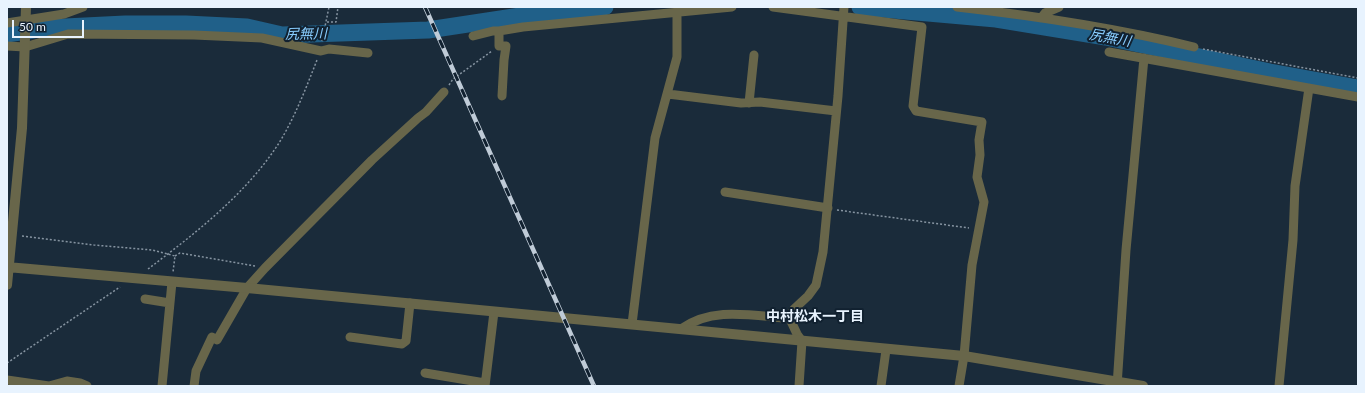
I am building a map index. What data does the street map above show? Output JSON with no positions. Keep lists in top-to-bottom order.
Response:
{
  "districts": ["中村松木一丁目"],
  "water": ["尻無川"],
  "scale_bar": "50 m"
}
